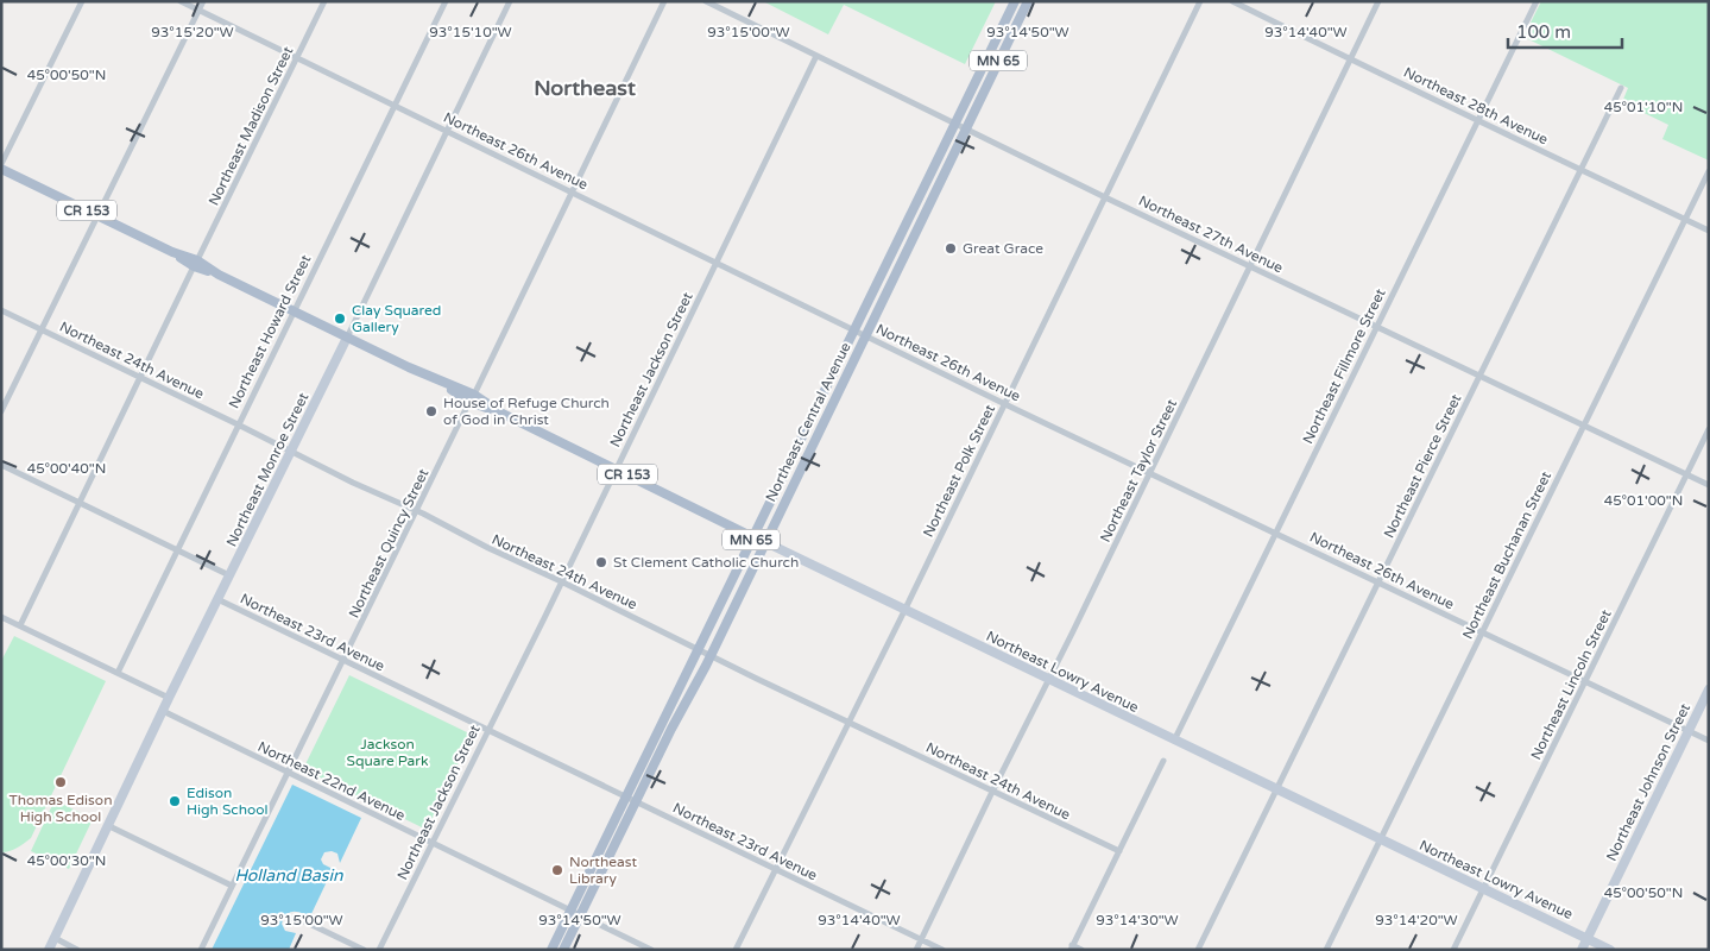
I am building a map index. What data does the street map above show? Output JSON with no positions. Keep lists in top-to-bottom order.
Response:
{
  "streets": {
    "main road": [
      "MN 65",
      "CR 153",
      "Northeast Central Avenue",
      "Northeast Lowry Avenue"
    ],
    "street": [
      "Northeast 28th Avenue",
      "Northeast Madison Street",
      "Northeast 26th Avenue",
      "Northeast 27th Avenue",
      "Northeast Howard Street",
      "Northeast 24th Avenue",
      "Northeast Fillmore Street",
      "Northeast Jackson Street",
      "Northeast Pierce Street",
      "Northeast Monroe Street",
      "Northeast Polk Street",
      "Northeast Taylor Street",
      "Northeast Quincy Street",
      "Northeast Buchanan Street",
      "Northeast 23rd Avenue",
      "Northeast Lincoln Street",
      "Northeast 22nd Avenue",
      "Northeast Johnson Street"
    ]
  },
  "crossings": [
    ["Northeast 28th Avenue", "Northeast Fillmore Street"],
    ["Northeast 28th Avenue", "Northeast Pierce Street"],
    ["Northeast 28th Avenue", "Northeast Taylor Street"],
    ["Northeast 28th Avenue", "Northeast Buchanan Street"],
    ["Northeast Madison Street", "Northeast 26th Avenue"],
    ["Northeast Madison Street", "Northeast 24th Avenue"],
    ["Northeast Madison Street", "Northeast 23rd Avenue"],
    ["Northeast Madison Street", "Northeast Lowry Avenue"],
    ["Northeast 26th Avenue", "Northeast Howard Street"],
    ["Northeast 26th Avenue", "Northeast Fillmore Street"],
    ["Northeast 26th Avenue", "Northeast Jackson Street"],
    ["Northeast 26th Avenue", "Northeast Central Avenue"],
    ["Northeast 26th Avenue", "Northeast Pierce Street"],
    ["Northeast 26th Avenue", "Northeast Monroe Street"],
    ["Northeast 26th Avenue", "Northeast Polk Street"],
    ["Northeast 26th Avenue", "Northeast Taylor Street"],
    ["Northeast 26th Avenue", "Northeast Quincy Street"],
    ["Northeast 26th Avenue", "Northeast Buchanan Street"],
    ["Northeast 26th Avenue", "Northeast Lincoln Street"],
    ["Northeast 26th Avenue", "Northeast Johnson Street"],
    ["Northeast 27th Avenue", "Northeast Fillmore Street"],
    ["Northeast 27th Avenue", "Northeast Jackson Street"],
    ["Northeast 27th Avenue", "Northeast Central Avenue"],
    ["Northeast 27th Avenue", "Northeast Pierce Street"],
    ["Northeast 27th Avenue", "Northeast Polk Street"],
    ["Northeast 27th Avenue", "Northeast Taylor Street"],
    ["Northeast 27th Avenue", "Northeast Buchanan Street"],
    ["Northeast 27th Avenue", "Northeast Lincoln Street"],
    ["Northeast Howard Street", "Northeast 24th Avenue"],
    ["Northeast Howard Street", "Northeast 23rd Avenue"],
    ["Northeast Howard Street", "Northeast Lowry Avenue"],
    ["Northeast 24th Avenue", "Northeast Jackson Street"],
    ["Northeast 24th Avenue", "Northeast Central Avenue"],
    ["Northeast 24th Avenue", "Northeast Monroe Street"],
    ["Northeast 24th Avenue", "Northeast Polk Street"],
    ["Northeast 24th Avenue", "Northeast Taylor Street"],
    ["Northeast 24th Avenue", "Northeast Quincy Street"],
    ["Northeast Fillmore Street", "Northeast Lowry Avenue"],
    ["Northeast Jackson Street", "Northeast 23rd Avenue"],
    ["Northeast Jackson Street", "Northeast Lowry Avenue"],
    ["Northeast Jackson Street", "Northeast 22nd Avenue"],
    ["Northeast Central Avenue", "Northeast 23rd Avenue"],
    ["Northeast Central Avenue", "Northeast Lowry Avenue"],
    ["Northeast Central Avenue", "Northeast 22nd Avenue"],
    ["Northeast Pierce Street", "Northeast Lowry Avenue"],
    ["Northeast Monroe Street", "Northeast 23rd Avenue"],
    ["Northeast Monroe Street", "Northeast Lowry Avenue"],
    ["Northeast Monroe Street", "Northeast 22nd Avenue"],
    ["Northeast Polk Street", "Northeast 23rd Avenue"],
    ["Northeast Polk Street", "Northeast Lowry Avenue"],
    ["Northeast Taylor Street", "Northeast 23rd Avenue"],
    ["Northeast Taylor Street", "Northeast Lowry Avenue"],
    ["Northeast Quincy Street", "Northeast 23rd Avenue"],
    ["Northeast Quincy Street", "Northeast Lowry Avenue"],
    ["Northeast Quincy Street", "Northeast 22nd Avenue"],
    ["Northeast Buchanan Street", "Northeast Lowry Avenue"],
    ["Northeast Lowry Avenue", "Northeast Lincoln Street"],
    ["Northeast Lowry Avenue", "Northeast Johnson Street"]
  ],
  "districts": ["Northeast"],
  "water": ["Holland Basin"],
  "parks": ["Jackson Square Park"],
  "places": [
    "Great Grace",
    "Clay Squared Gallery",
    "House of Refuge Church of God in Christ",
    "St Clement Catholic Church",
    "Thomas Edison High School",
    "Edison High School",
    "Northeast Library"
  ],
  "scale_bar": "100 m",
  "coordinates": [
    "93°15'20\"W",
    "93°15'10\"W",
    "93°15'00\"W",
    "93°14'50\"W",
    "93°14'40\"W",
    "45°00'50\"N",
    "45°01'10\"N",
    "45°00'40\"N",
    "45°01'00\"N",
    "45°00'30\"N",
    "93°14'30\"W",
    "93°14'20\"W"
  ]
}
